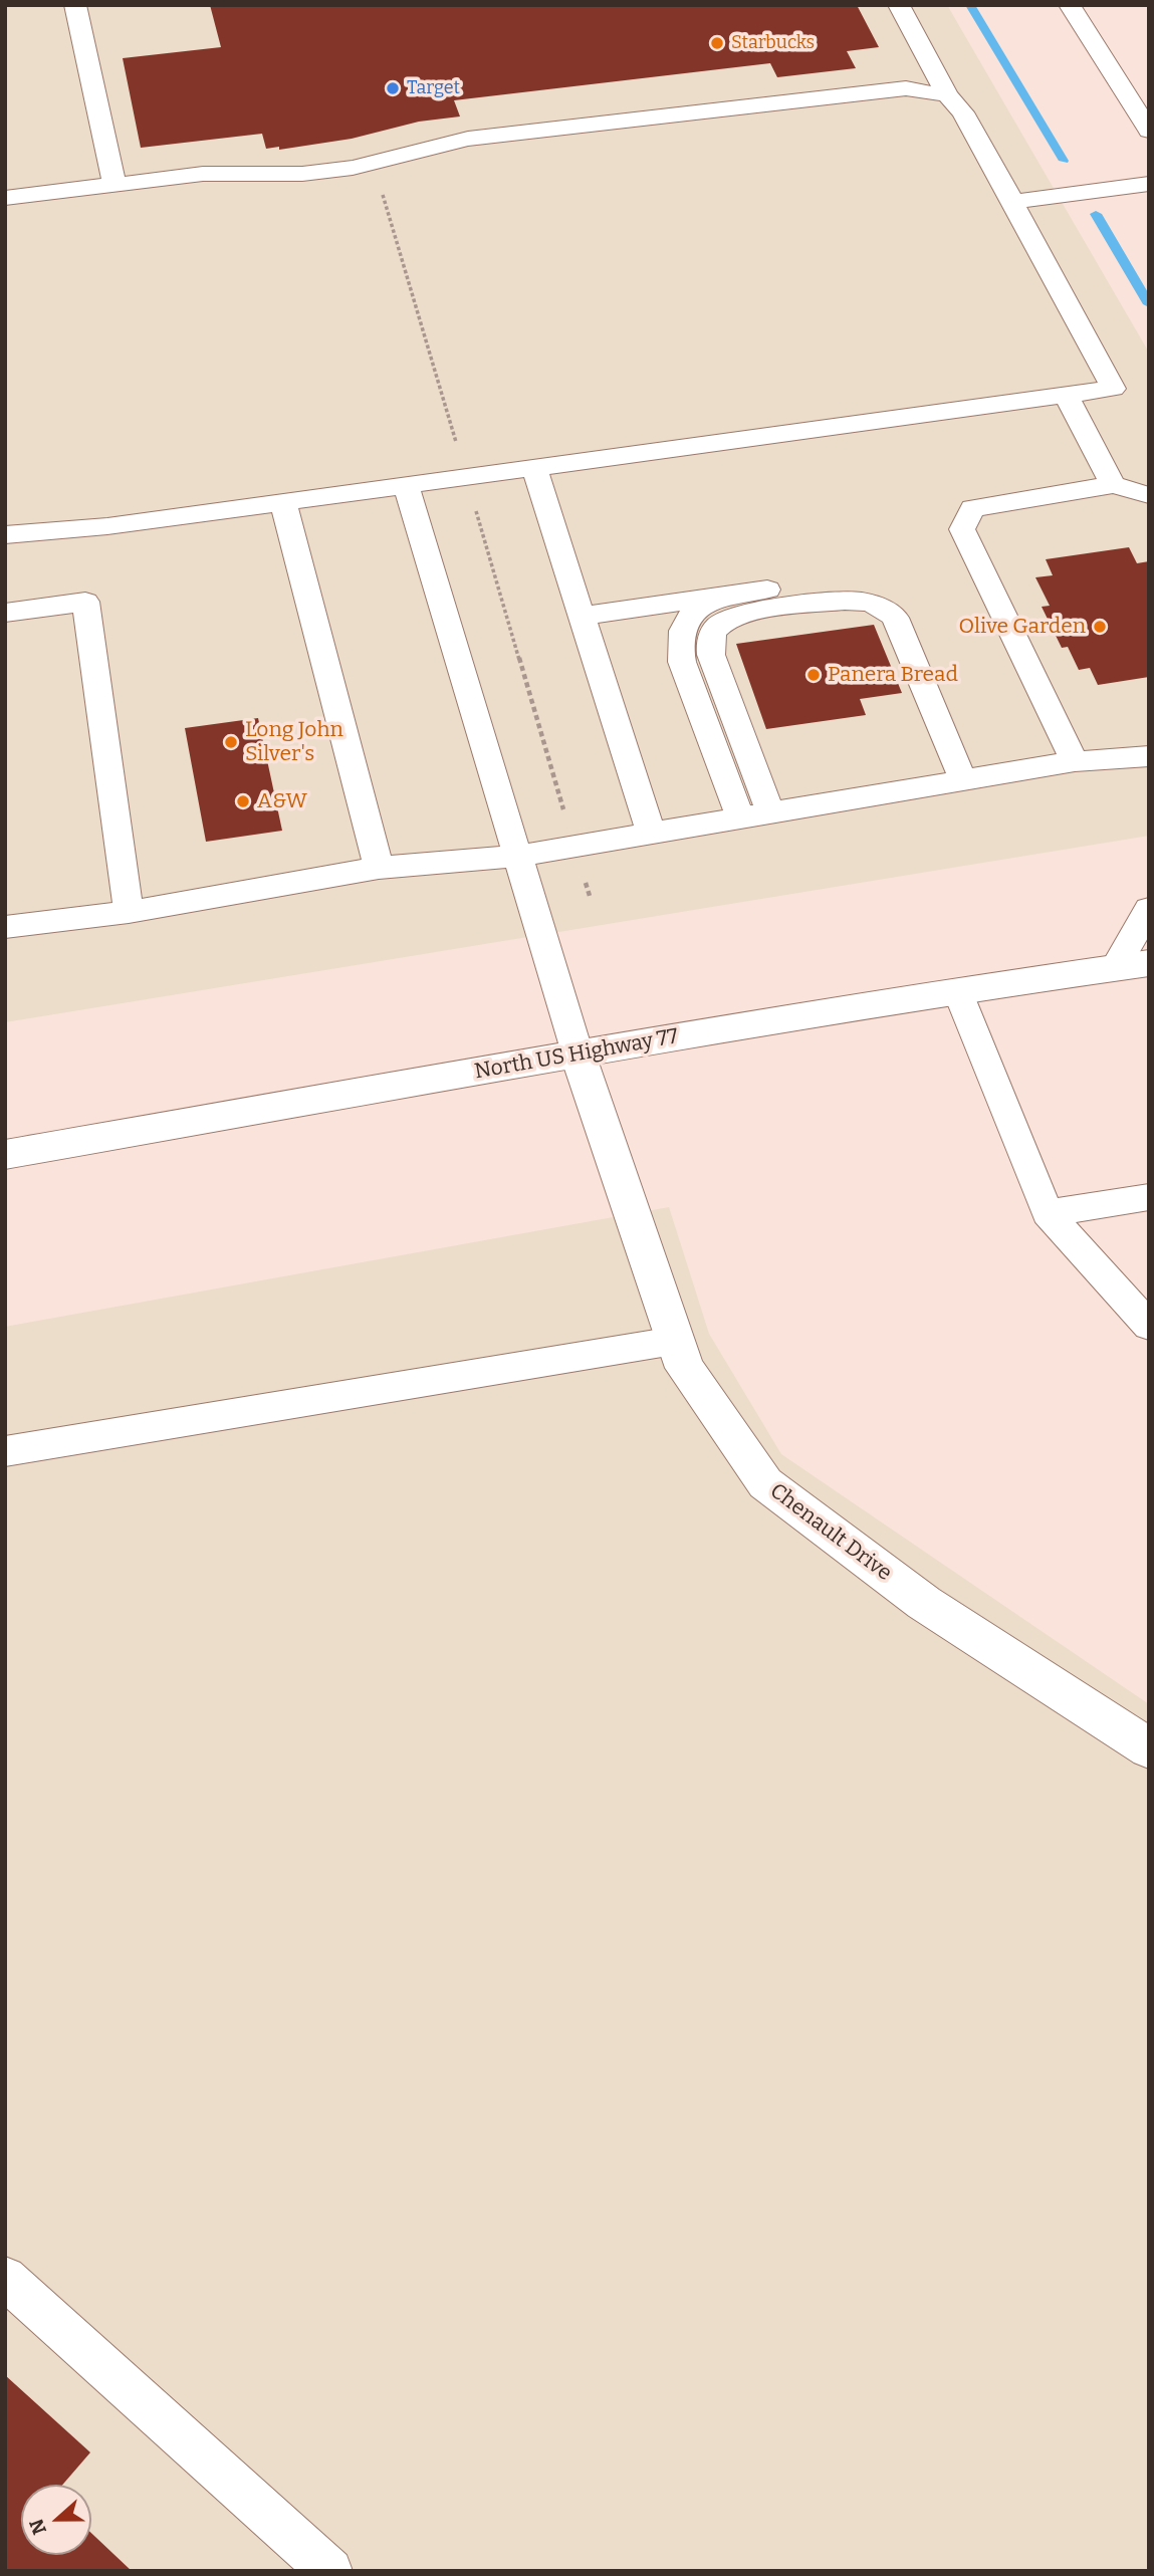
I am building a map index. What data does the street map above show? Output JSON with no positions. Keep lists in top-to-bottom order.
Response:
{
  "streets": {
    "main road": ["North US Highway 77", "Chenault Drive"]
  },
  "crossings": [
    ["North US Highway 77", "Chenault Drive"]
  ],
  "places": [
    "Starbucks",
    "Target",
    "Olive Garden",
    "Panera Bread",
    "Long John Silver's",
    "A&W"
  ],
  "north": "left"
}
